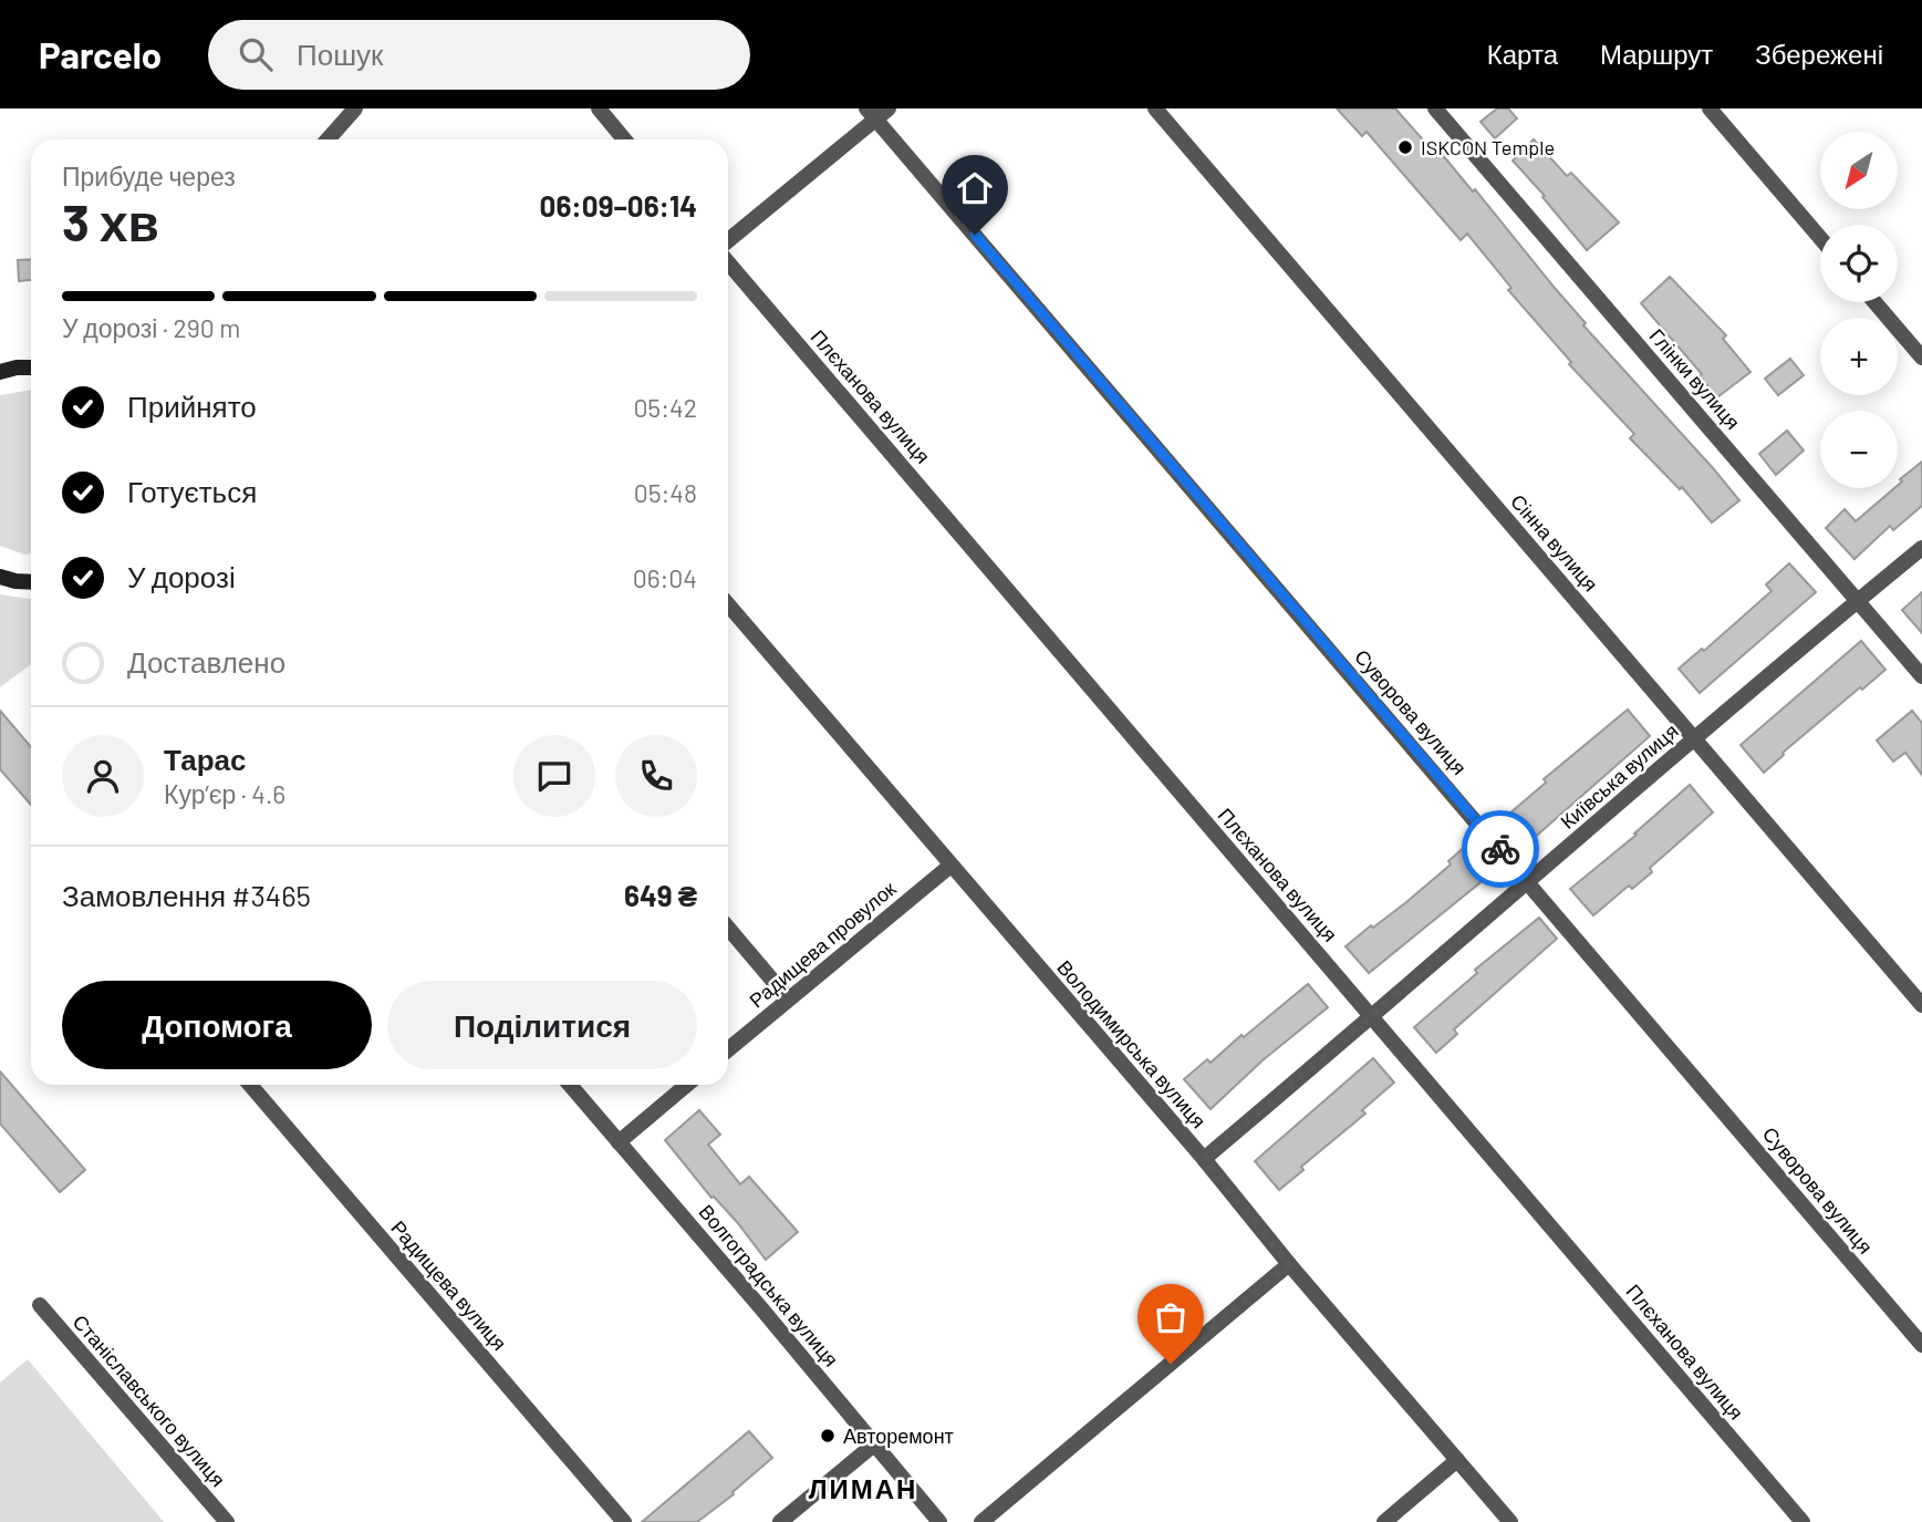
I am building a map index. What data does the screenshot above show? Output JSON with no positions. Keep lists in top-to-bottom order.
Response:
{
  "streets": {
    "street": [
      "Глінки вулиця",
      "Плєханова вулиця",
      "Сінна вулиця",
      "Суворова вулиця",
      "Київська вулиця",
      "Радищева провулок",
      "Володимирська вулиця",
      "Радищева вулиця",
      "Волгоградська вулиця",
      "Станіславського вулиця"
    ]
  },
  "crossings": [
    ["Глінки вулиця", "Київська вулиця"],
    ["Плєханова вулиця", "Київська вулиця"],
    ["Сінна вулиця", "Київська вулиця"],
    ["Суворова вулиця", "Київська вулиця"],
    ["Київська вулиця", "Володимирська вулиця"],
    ["Радищева провулок", "Володимирська вулиця"]
  ],
  "districts": ["ЛИМАН"],
  "places": ["ISKCON Temple", "Авторемонт"],
  "north": "bottom left",
  "page": {
    "header": "Parcelo",
    "search": "Пошук",
    "nav": ["Карта", "Маршрут", "Збережені"],
    "map_buttons": ["+", "−"],
    "heading": ["3 хв", "Прибуде через", "06:09–06:14"],
    "panel": [
      "Тарас",
      "Кур’єр · 4.6",
      "Замовлення #3465",
      "649 ₴"
    ],
    "bar": "У дорозі · 290 m",
    "list": [
      ["Прийнято", "05:42"],
      ["Готується", "05:48"],
      ["У дорозі", "06:04"],
      "Доставлено"
    ],
    "buttons": ["Допомога", "Поділитися"]
  }
}
